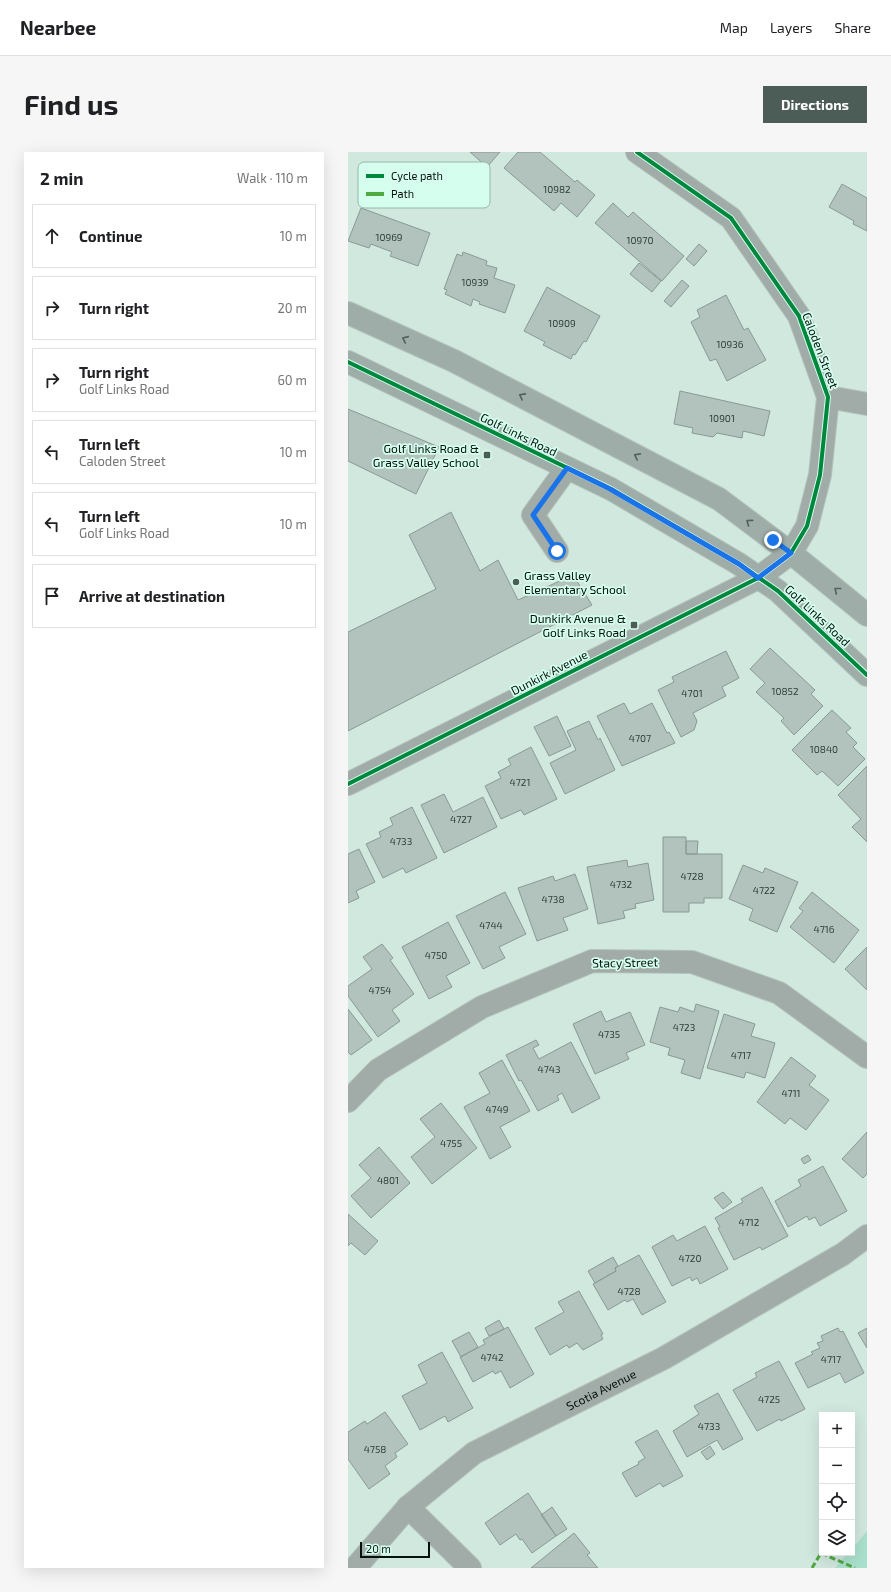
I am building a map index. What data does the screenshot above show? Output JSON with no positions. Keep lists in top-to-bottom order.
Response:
{
  "streets": {
    "main road": ["Golf Links Road"],
    "street": [
      "Caloden Street",
      "Dunkirk Avenue",
      "Stacy Street",
      "Scotia Avenue"
    ]
  },
  "crossings": [
    ["Caloden Street", "Golf Links Road"],
    ["Caloden Street", "Dunkirk Avenue"],
    ["Golf Links Road", "Dunkirk Avenue"]
  ],
  "places": {
    "transit": ["Golf Links Road & Grass Valley School", "Dunkirk Avenue & Golf Links Road"],
    "other": ["Grass Valley Elementary School"]
  },
  "house_numbers": [
    "10982",
    "10969",
    "10970",
    "10939",
    "10909",
    "10936",
    "10901",
    "10852",
    "4701",
    "4707",
    "10840",
    "4721",
    "4727",
    "4733",
    "4728",
    "4732",
    "4722",
    "4738",
    "4744",
    "4716",
    "4750",
    "4754",
    "4723",
    "4735",
    "4717",
    "4743",
    "4711",
    "4749",
    "4755",
    "4801",
    "4712",
    "4720",
    "4728",
    "4742",
    "4717",
    "4725",
    "4733",
    "4758"
  ],
  "legend": ["Cycle path", "Path"],
  "scale_bar": "20 m",
  "page": {
    "header": "Nearbee",
    "nav": ["Map", "Layers", "Share"],
    "buttons": "Directions",
    "title": "Find us",
    "heading": ["2 min", "Walk · 110 m"],
    "list": [
      ["Continue", "10 m"],
      ["Turn right", "20 m"],
      ["Turn right", "Golf Links Road", "60 m"],
      ["Turn left", "Caloden Street", "10 m"],
      ["Turn left", "Golf Links Road", "10 m"],
      "Arrive at destination"
    ],
    "map_buttons": ["+", "−"],
    "scale": "20 m"
  }
}
